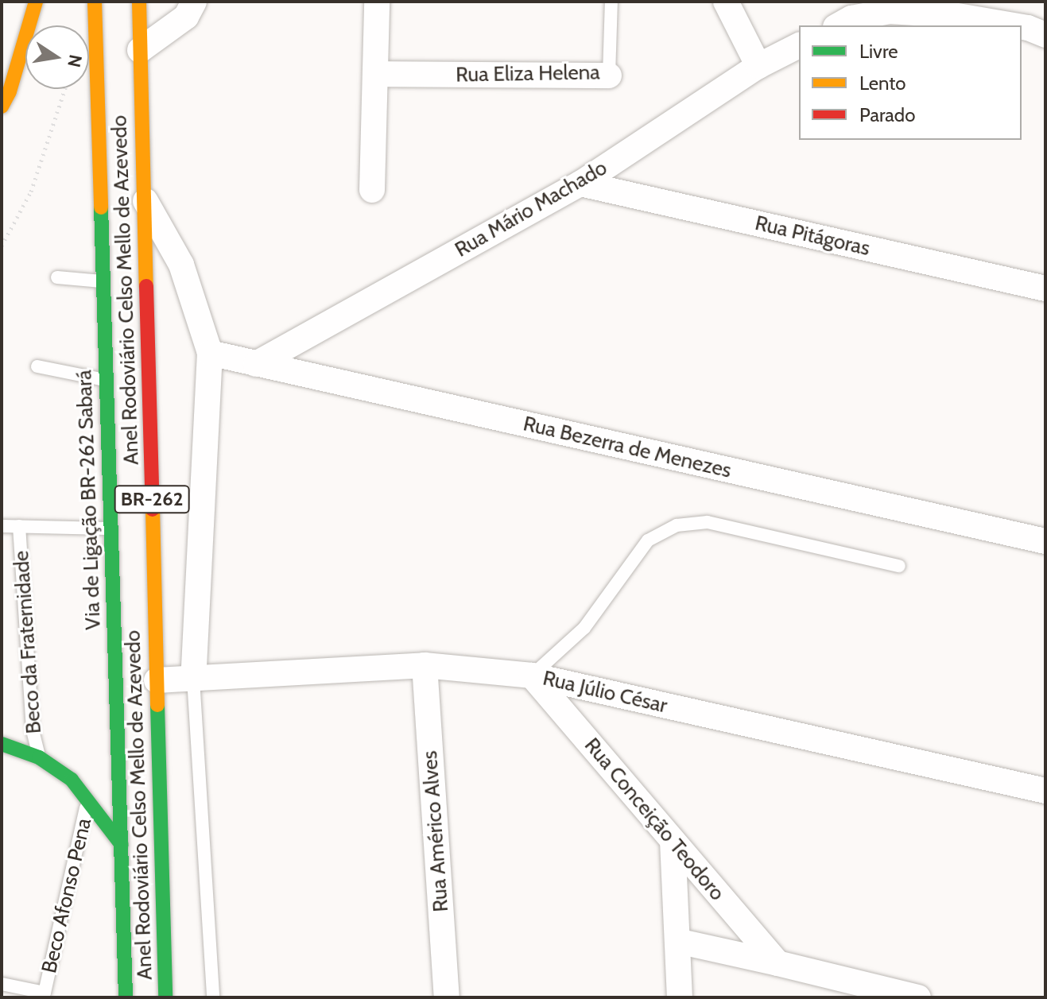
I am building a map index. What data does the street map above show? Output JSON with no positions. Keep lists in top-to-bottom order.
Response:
{
  "streets": {
    "highway": ["Anel Rodoviário Celso Mello de Azevedo", "BR-262", "Via de Ligação BR-262 Sabará"],
    "street": [
      "Rua Eliza Helena",
      "Rua Mário Machado",
      "Rua Pitágoras",
      "Rua Bezerra de Menezes",
      "Rua Júlio César",
      "Rua Conceição Teodoro",
      "Rua Américo Alves"
    ],
    "lane": ["Beco da Fraternidade", "Beco Afonso Pena"]
  },
  "crossings": [
    ["Rua Mário Machado", "Rua Pitágoras"],
    ["Rua Mário Machado", "Rua Bezerra de Menezes"],
    ["Anel Rodoviário Celso Mello de Azevedo", "Rua Júlio César"],
    ["Rua Júlio César", "Rua Conceição Teodoro"],
    ["Rua Júlio César", "Rua Américo Alves"]
  ],
  "legend": ["Livre", "Lento", "Parado"],
  "north": "right"
}
